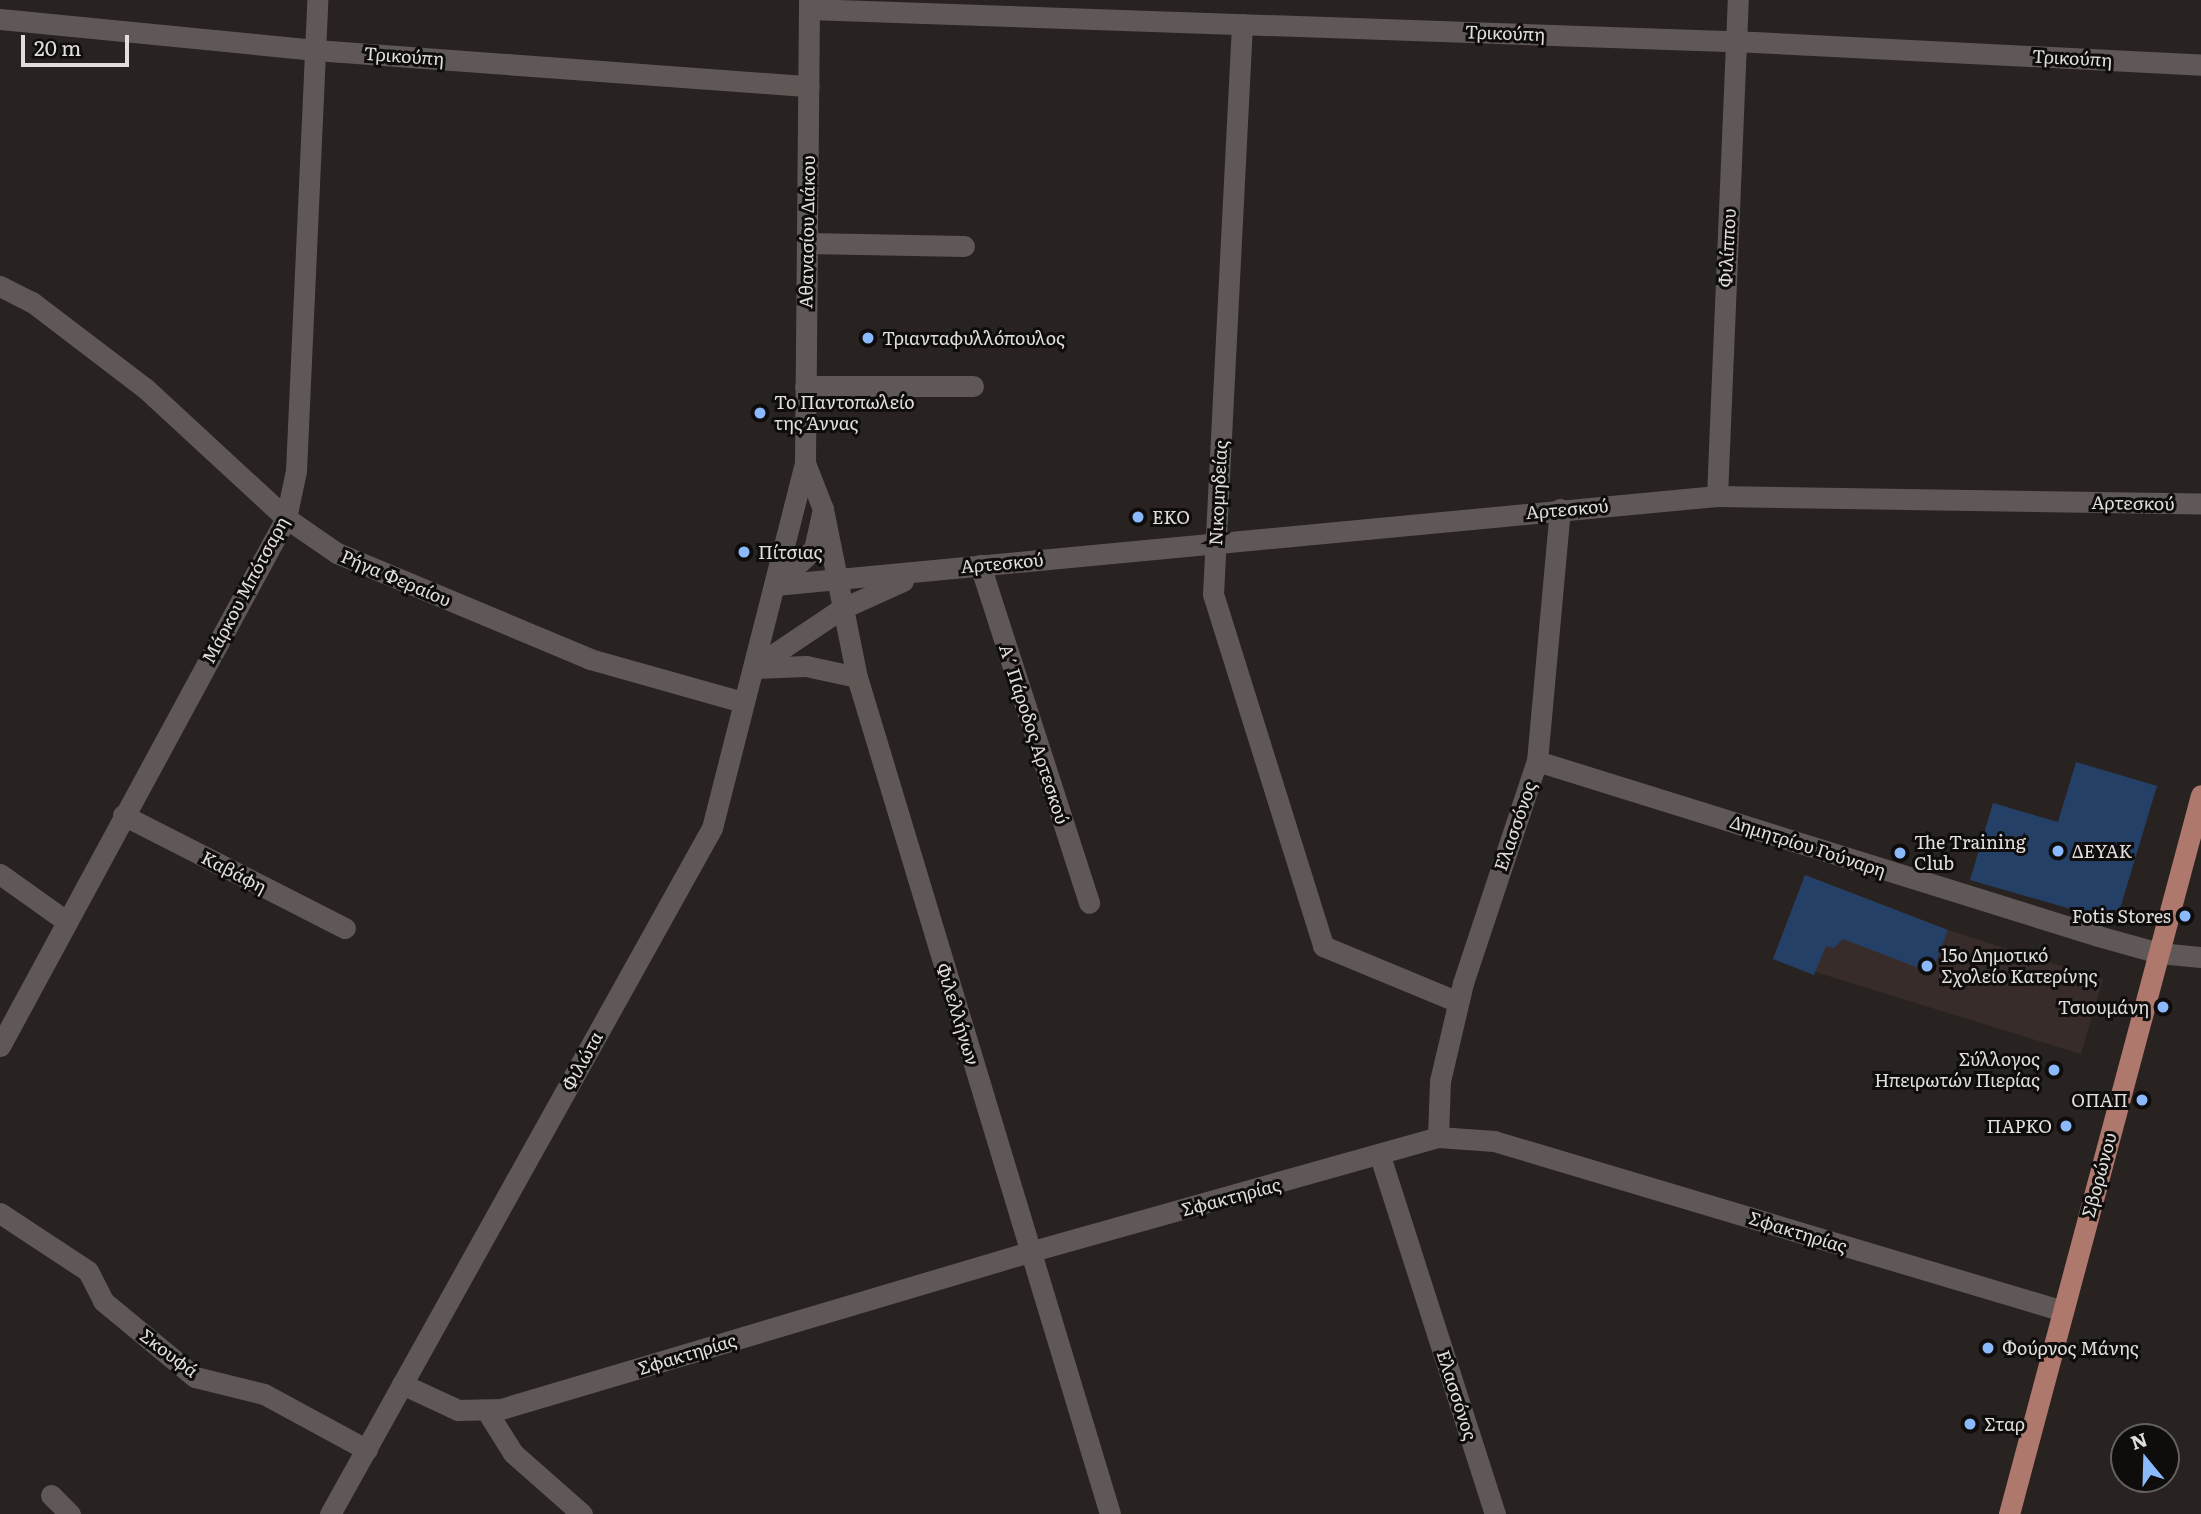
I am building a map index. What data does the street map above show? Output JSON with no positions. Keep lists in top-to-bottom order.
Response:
{
  "streets": {
    "main road": ["Σβορώνου"],
    "street": [
      "Τρικούπη",
      "Αθανασίου Διάκου",
      "Φιλίππου",
      "Νικομηδείας",
      "Αρτεσκού",
      "Ρήγα Φεραίου",
      "Μάρκου Μπότσαρη",
      "Α΄ Πάροδος Αρτεσκού",
      "Ελασσόνος",
      "Δημητρίου Γούναρη",
      "Καβάφη",
      "Φιλελλήνων",
      "Φιλώτα",
      "Σφακτηρίας",
      "Σκουφά"
    ]
  },
  "crossings": [
    ["Τρικούπη", "Αθανασίου Διάκου"],
    ["Τρικούπη", "Φιλίππου"],
    ["Τρικούπη", "Νικομηδείας"],
    ["Τρικούπη", "Μάρκου Μπότσαρη"],
    ["Αθανασίου Διάκου", "Αρτεσκού"],
    ["Αθανασίου Διάκου", "Φιλελλήνων"],
    ["Αθανασίου Διάκου", "Φιλώτα"],
    ["Φιλίππου", "Αρτεσκού"],
    ["Νικομηδείας", "Αρτεσκού"],
    ["Νικομηδείας", "Ελασσόνος"],
    ["Αρτεσκού", "Α΄ Πάροδος Αρτεσκού"],
    ["Αρτεσκού", "Ελασσόνος"],
    ["Αρτεσκού", "Φιλελλήνων"],
    ["Αρτεσκού", "Φιλώτα"],
    ["Ρήγα Φεραίου", "Μάρκου Μπότσαρη"],
    ["Ρήγα Φεραίου", "Φιλώτα"],
    ["Μάρκου Μπότσαρη", "Καβάφη"],
    ["Ελασσόνος", "Δημητρίου Γούναρη"],
    ["Ελασσόνος", "Σφακτηρίας"],
    ["Δημητρίου Γούναρη", "Σβορώνου"],
    ["Φιλελλήνων", "Σφακτηρίας"],
    ["Φιλώτα", "Σφακτηρίας"],
    ["Φιλώτα", "Σκουφά"],
    ["Σβορώνου", "Σφακτηρίας"]
  ],
  "places": [
    "Τριανταφυλλόπουλος",
    "Το Παντοπωλείο της Άννας",
    "ΕΚΟ",
    "Πίτσιας",
    "ΔΕΥΑΚ",
    "The Training Club",
    "Fotis Stores",
    "15ο Δημοτικό Σχολείο Κατερίνης",
    "Τσιουμάνη",
    "Σύλλογος Ηπειρωτών Πιερίας",
    "ΟΠΑΠ",
    "ΠΑΡΚΟ",
    "Φούρνος Μάνης",
    "Σταρ"
  ],
  "scale_bar": "20 m",
  "north": "top"
}
